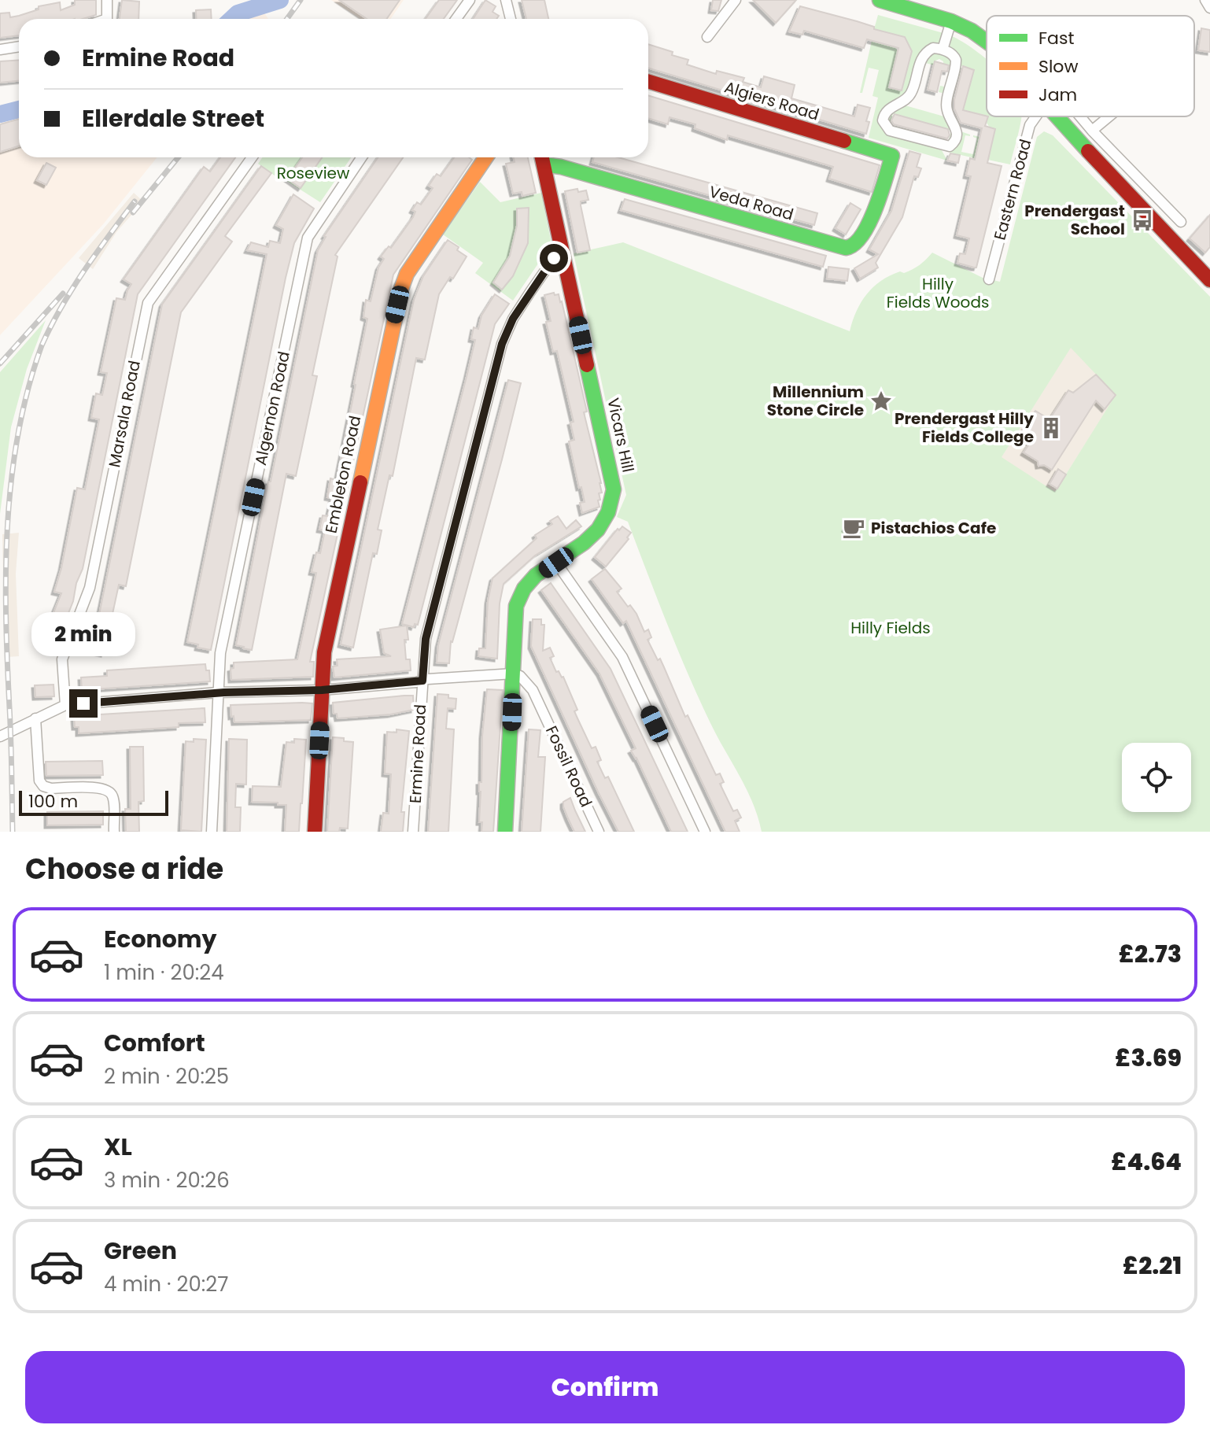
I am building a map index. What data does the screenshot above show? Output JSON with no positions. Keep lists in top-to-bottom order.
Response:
{
  "streets": {
    "street": [
      "Algiers Road",
      "Eastern Road",
      "Veda Road",
      "Algernon Road",
      "Marsala Road",
      "Vicars Hill",
      "Embleton Road",
      "Ermine Road",
      "Fossil Road"
    ]
  },
  "crossings": [
    ["Algiers Road", "Veda Road"],
    ["Veda Road", "Vicars Hill"],
    ["Vicars Hill", "Ermine Road"],
    ["Vicars Hill", "Fossil Road"]
  ],
  "parks": ["Roseview", "Hilly Fields Woods", "Hilly Fields"],
  "places": {
    "bus stop": ["Prendergast School"],
    "place": ["Millennium Stone Circle"],
    "building": ["Prendergast Hilly Fields College"],
    "cafe": ["Pistachios Cafe"]
  },
  "legend": ["Fast", "Slow", "Jam"],
  "scale_bar": "100 m",
  "page": {
    "banner": ["Ermine Road", "Ellerdale Street"],
    "bubble": "2 min",
    "scale": "100 m",
    "heading": "Choose a ride",
    "list": [
      {
        "name": "Economy",
        "note": "1 min · 20:24",
        "value": "£2.73"
      },
      {
        "name": "Comfort",
        "note": "2 min · 20:25",
        "value": "£3.69"
      },
      {
        "name": "XL",
        "note": "3 min · 20:26",
        "value": "£4.64"
      },
      {
        "name": "Green",
        "note": "4 min · 20:27",
        "value": "£2.21"
      }
    ],
    "buttons": "Confirm"
  }
}
